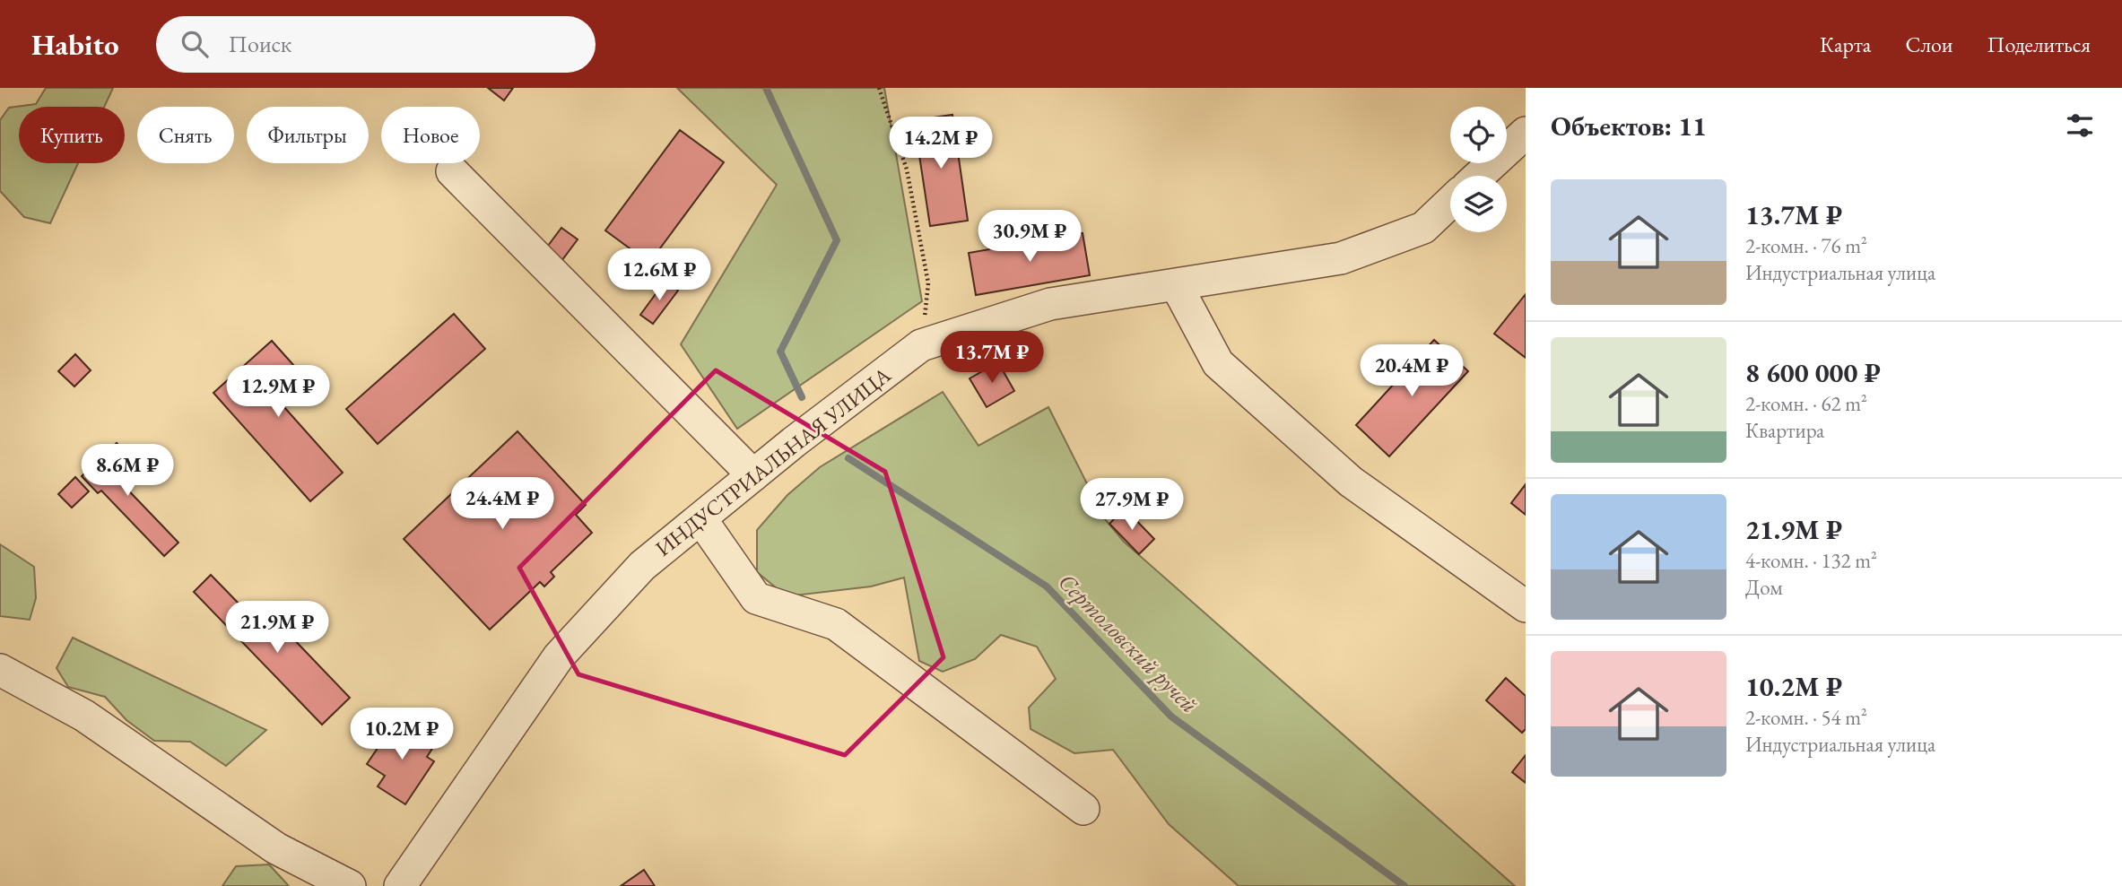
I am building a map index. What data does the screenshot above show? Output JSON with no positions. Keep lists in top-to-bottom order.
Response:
{
  "streets": {
    "street": ["ИНДУСТРИАЛЬНАЯ УЛИЦА"]
  },
  "water": ["Сертоловский ручей"],
  "page": {
    "header": "Habito",
    "search": "Поиск",
    "nav": ["Карта", "Слои", "Поделиться"],
    "heading": "Объектов: 11",
    "chip": [
      "Купить",
      "Снять",
      "Фильтры",
      "Новое"
    ],
    "price": [
      "14.2M ₽",
      "30.9M ₽",
      "12.6M ₽",
      "13.7M ₽",
      "20.4M ₽",
      "12.9M ₽",
      "8.6M ₽",
      "24.4M ₽",
      "27.9M ₽",
      "21.9M ₽",
      "10.2M ₽"
    ],
    "list": [
      {
        "name": "13.7M ₽",
        "note": "2-комн. · 76 m² · Индустриальная улица"
      },
      {
        "name": "8 600 000 ₽",
        "note": "2-комн. · 62 m² · Квартира"
      },
      {
        "name": "21.9M ₽",
        "note": "4-комн. · 132 m² · Дом"
      },
      {
        "name": "10.2M ₽",
        "note": "2-комн. · 54 m² · Индустриальная улица"
      }
    ]
  }
}
